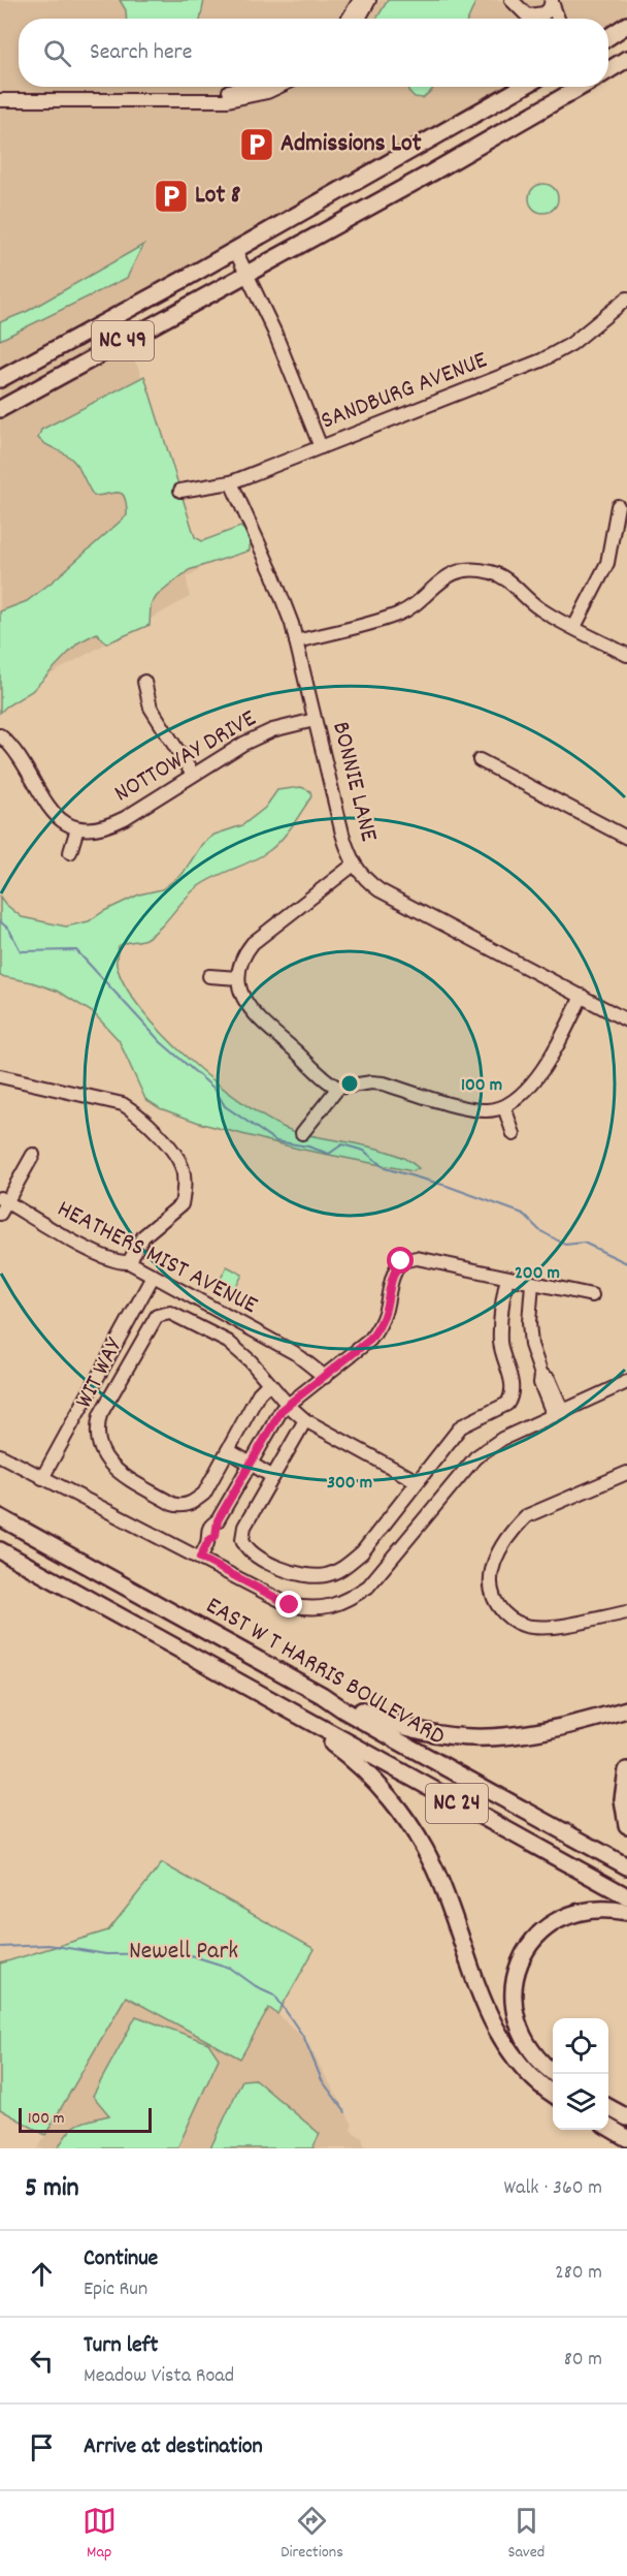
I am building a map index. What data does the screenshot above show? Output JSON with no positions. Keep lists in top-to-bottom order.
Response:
{
  "streets": {
    "main road": ["NC 49", "EAST W T HARRIS BOULEVARD", "NC 24"],
    "street": [
      "SANDBURG AVENUE",
      "NOTTOWAY DRIVE",
      "BONNIE LANE",
      "HEATHERS MIST AVENUE",
      "WIT WAY"
    ]
  },
  "crossings": [
    ["SANDBURG AVENUE", "BONNIE LANE"],
    ["NOTTOWAY DRIVE", "BONNIE LANE"]
  ],
  "parks": ["Newell Park"],
  "places": {
    "parking": ["Admissions Lot", "Lot 8"]
  },
  "scale_bar": "100 m",
  "page": {
    "search": "Search here",
    "scale": "100 m",
    "heading": ["5 min", "Walk · 360 m"],
    "list": [
      ["Continue", "Epic Run", "280 m"],
      ["Turn left", "Meadow Vista Road", "80 m"],
      "Arrive at destination"
    ],
    "nav": ["Map", "Directions", "Saved"]
  },
  "rings": ["100 m", "200 m", "300 m"]
}
